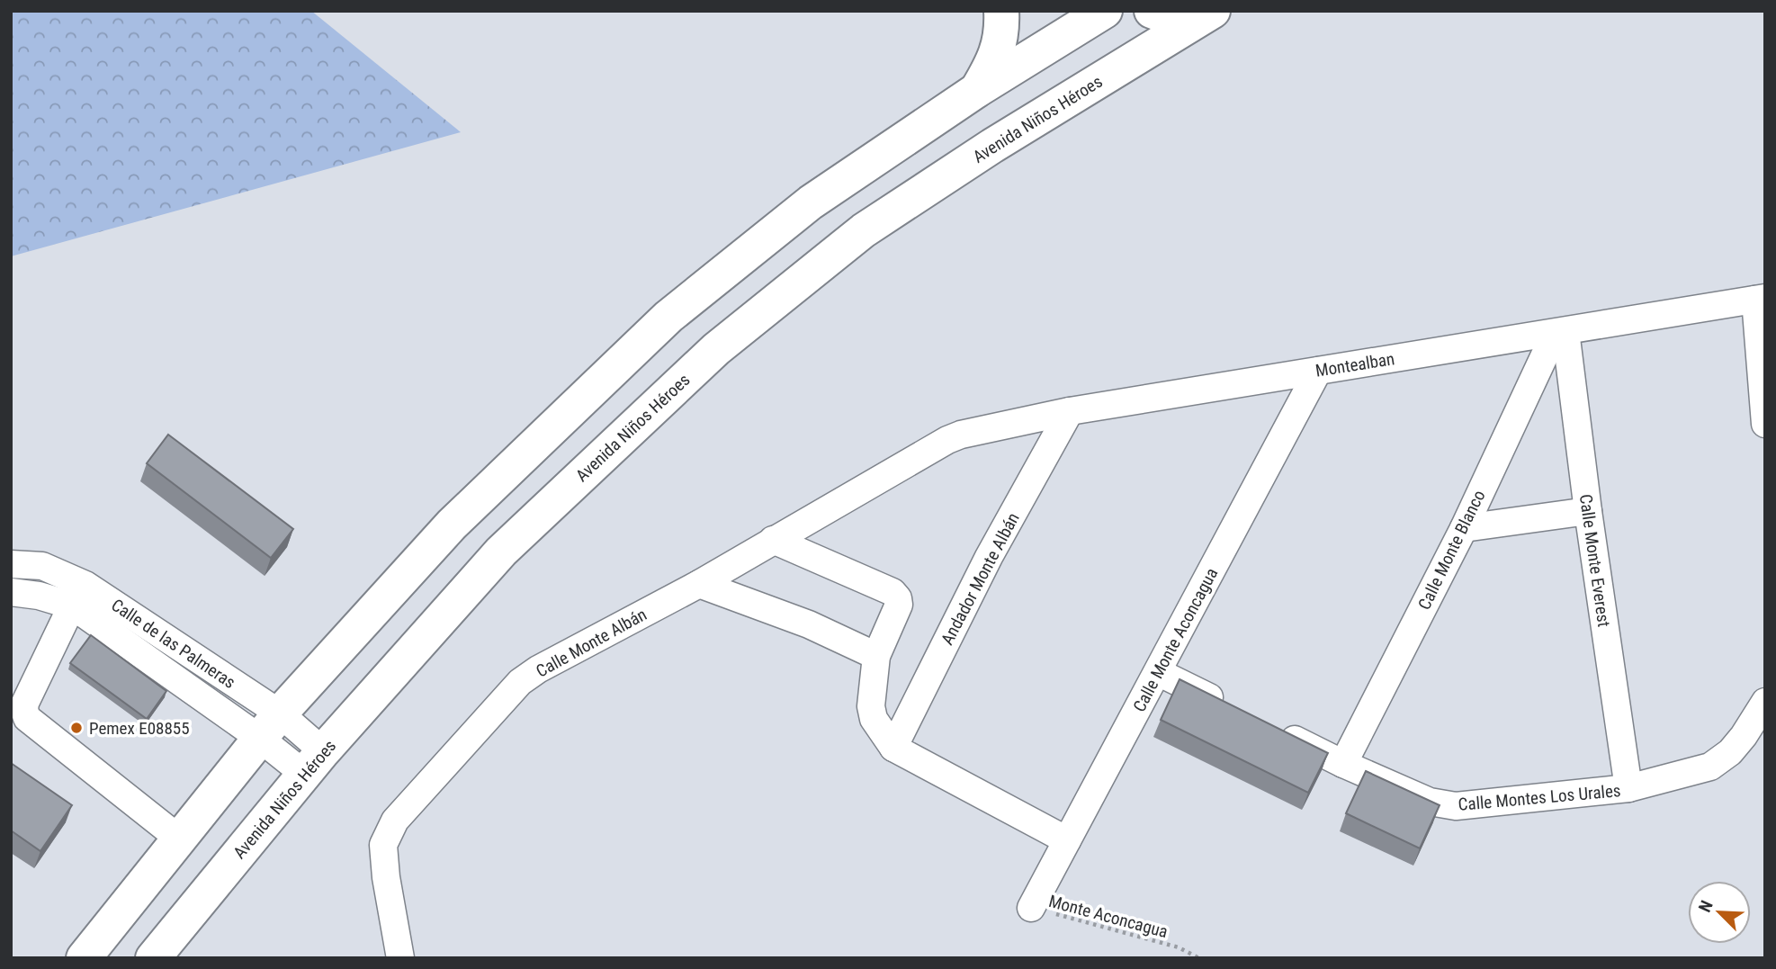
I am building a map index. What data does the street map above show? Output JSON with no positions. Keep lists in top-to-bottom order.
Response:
{
  "streets": {
    "main road": ["Avenida Niños Héroes"],
    "street": [
      "Montealban",
      "Calle Monte Blanco",
      "Calle Monte Everest",
      "Andador Monte Albán",
      "Calle Monte Aconcagua",
      "Calle Monte Albán",
      "Calle de las Palmeras",
      "Calle Montes Los Urales"
    ],
    "path": ["Monte Aconcagua"]
  },
  "crossings": [
    ["Avenida Niños Héroes", "Calle de las Palmeras"],
    ["Montealban", "Calle Monte Blanco"],
    ["Montealban", "Calle Monte Everest"],
    ["Montealban", "Andador Monte Albán"],
    ["Montealban", "Calle Monte Aconcagua"],
    ["Montealban", "Calle Monte Albán"],
    ["Calle Monte Blanco", "Calle Monte Everest"],
    ["Calle Monte Blanco", "Calle Montes Los Urales"],
    ["Calle Monte Everest", "Calle Montes Los Urales"],
    ["Calle Monte Aconcagua", "Monte Aconcagua"]
  ],
  "places": ["Pemex E08855"],
  "north": "top left"
}
